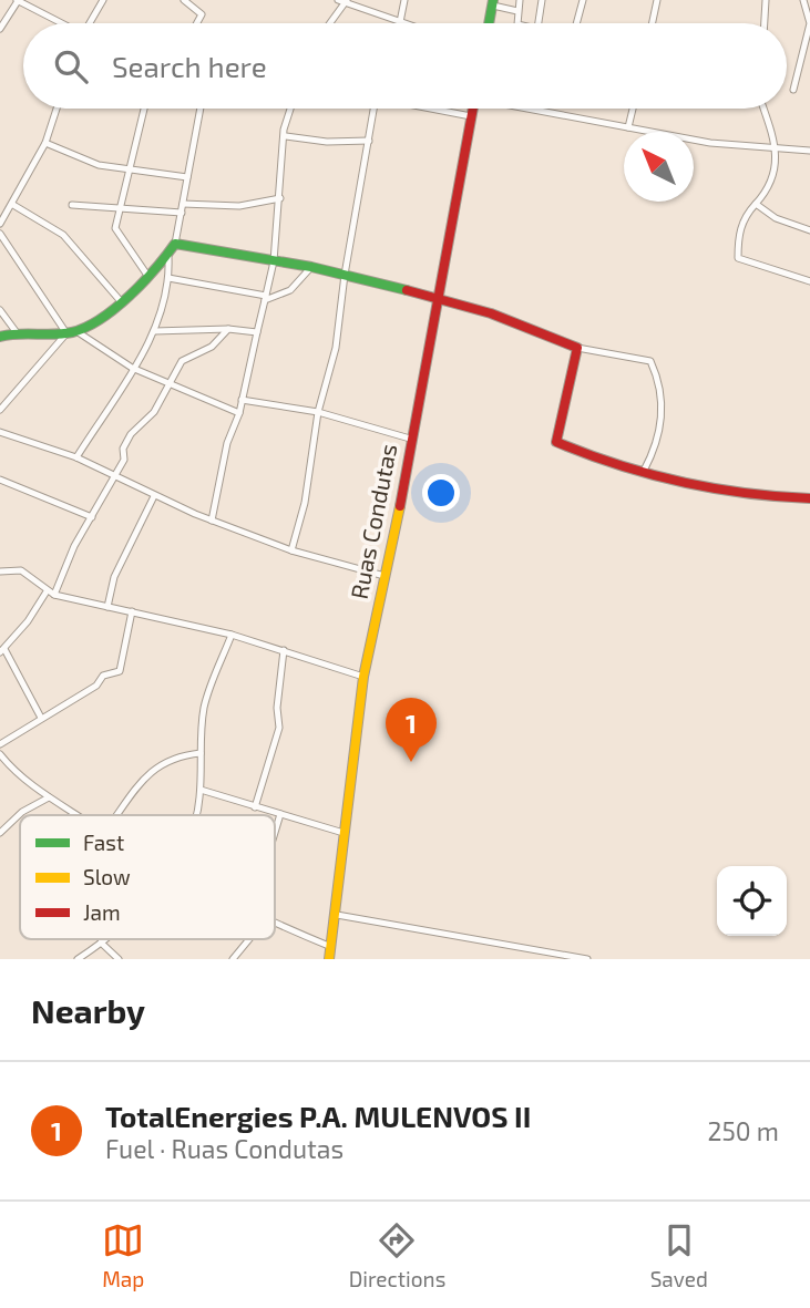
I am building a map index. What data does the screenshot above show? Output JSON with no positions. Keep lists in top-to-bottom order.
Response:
{
  "streets": {
    "street": ["Ruas Condutas"]
  },
  "legend": ["Fast", "Slow", "Jam"],
  "north": "top left",
  "page": {
    "search": "Search here",
    "pins": "1",
    "heading": "Nearby",
    "list": [
      {
        "mark": "1",
        "name": "TotalEnergies P.A. MULENVOS II",
        "note": "Fuel · Ruas Condutas",
        "value": "250 m"
      }
    ],
    "nav": ["Map", "Directions", "Saved"]
  }
}
